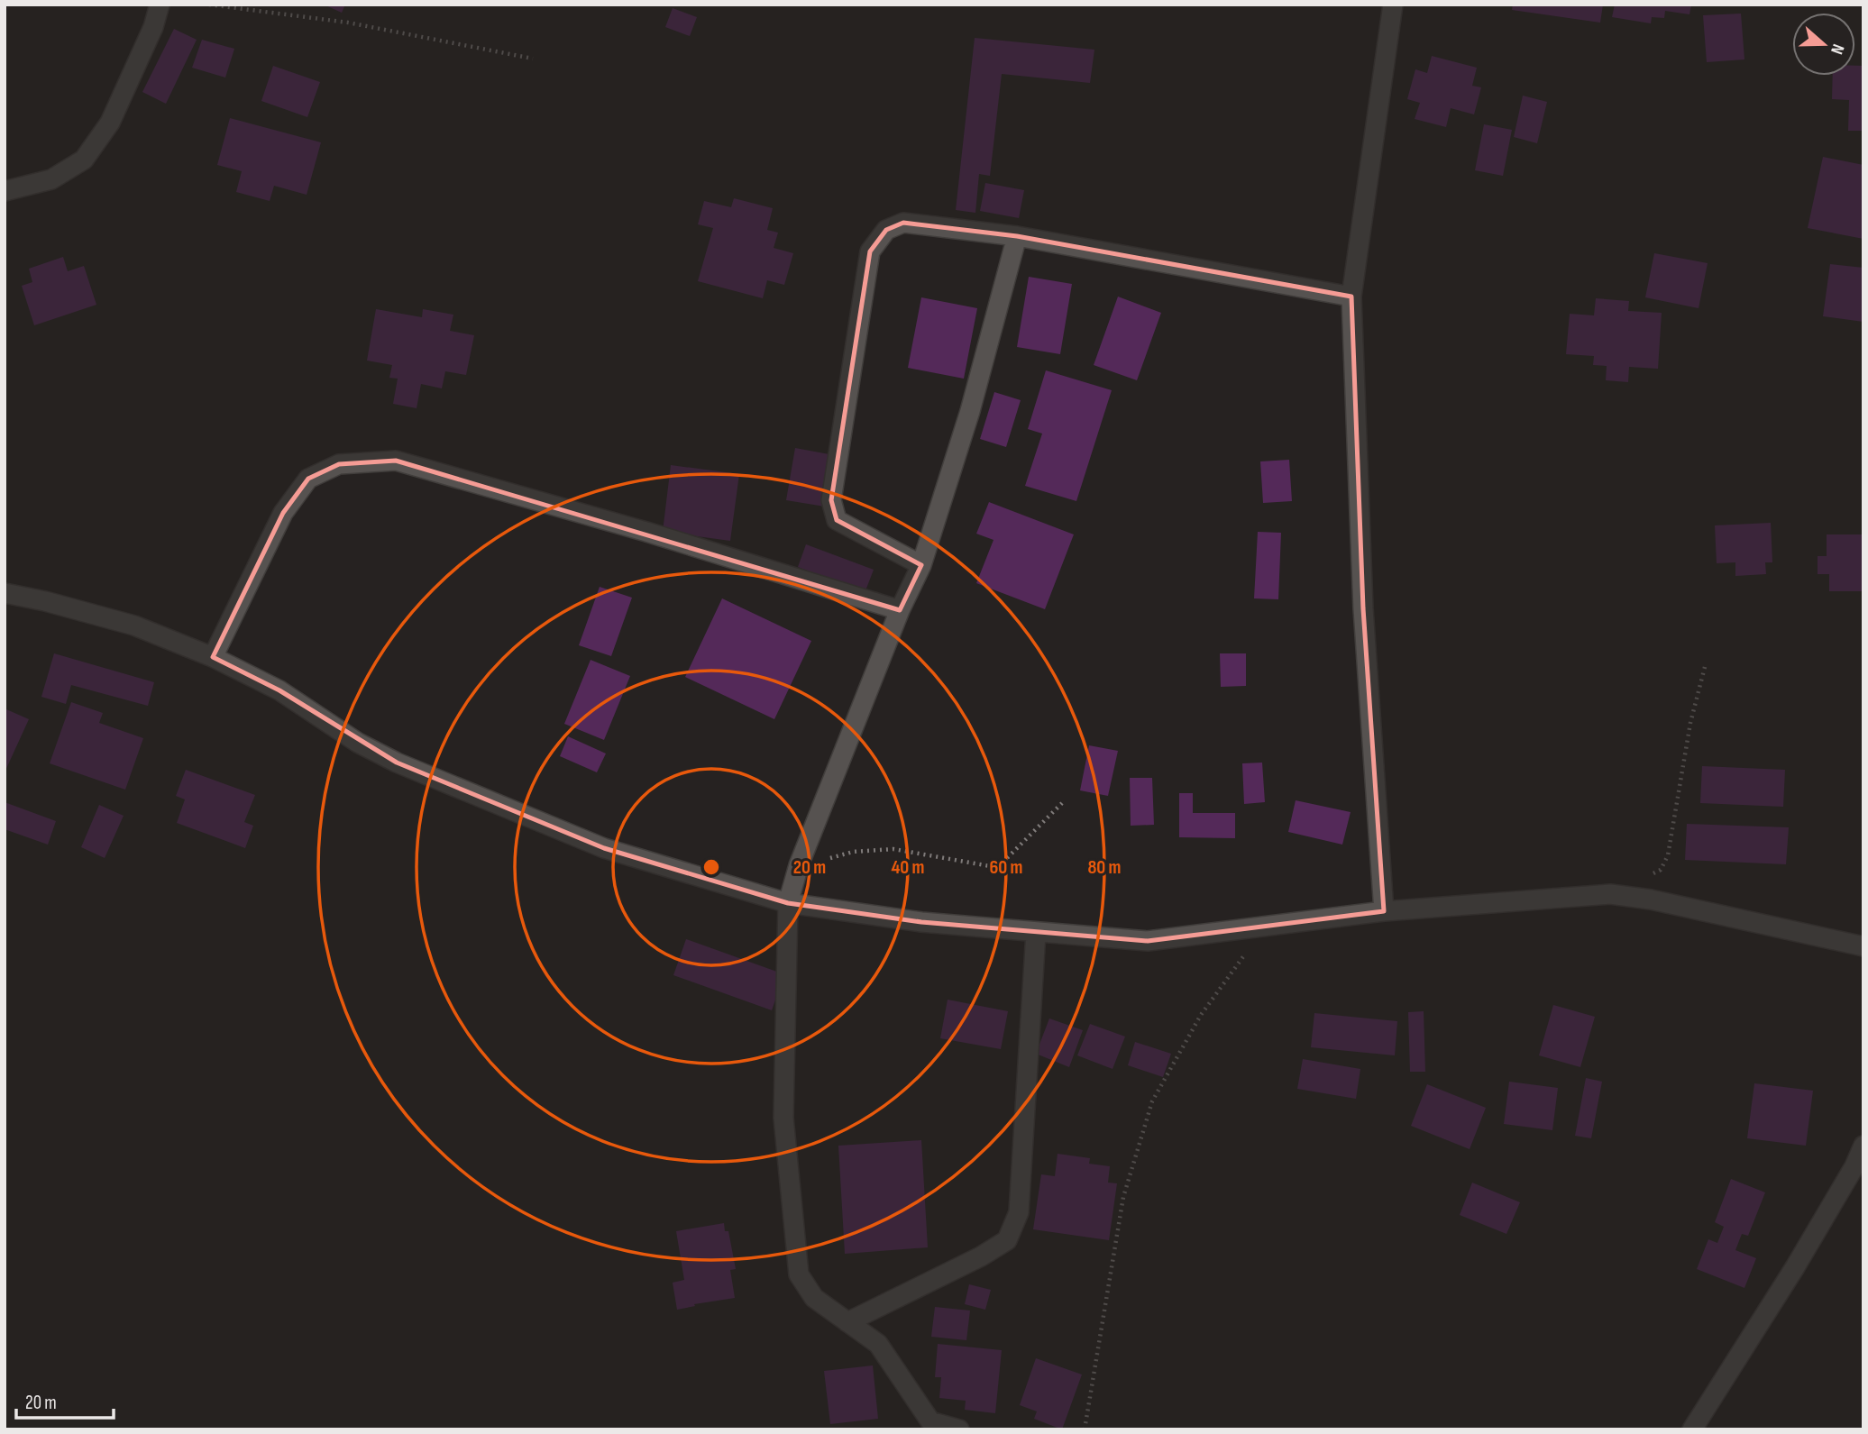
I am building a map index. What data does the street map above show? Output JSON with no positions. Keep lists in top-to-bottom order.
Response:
{
  "scale_bar": "20 m",
  "north": "right",
  "rings": [
    "20 m",
    "40 m",
    "60 m",
    "80 m"
  ]
}
